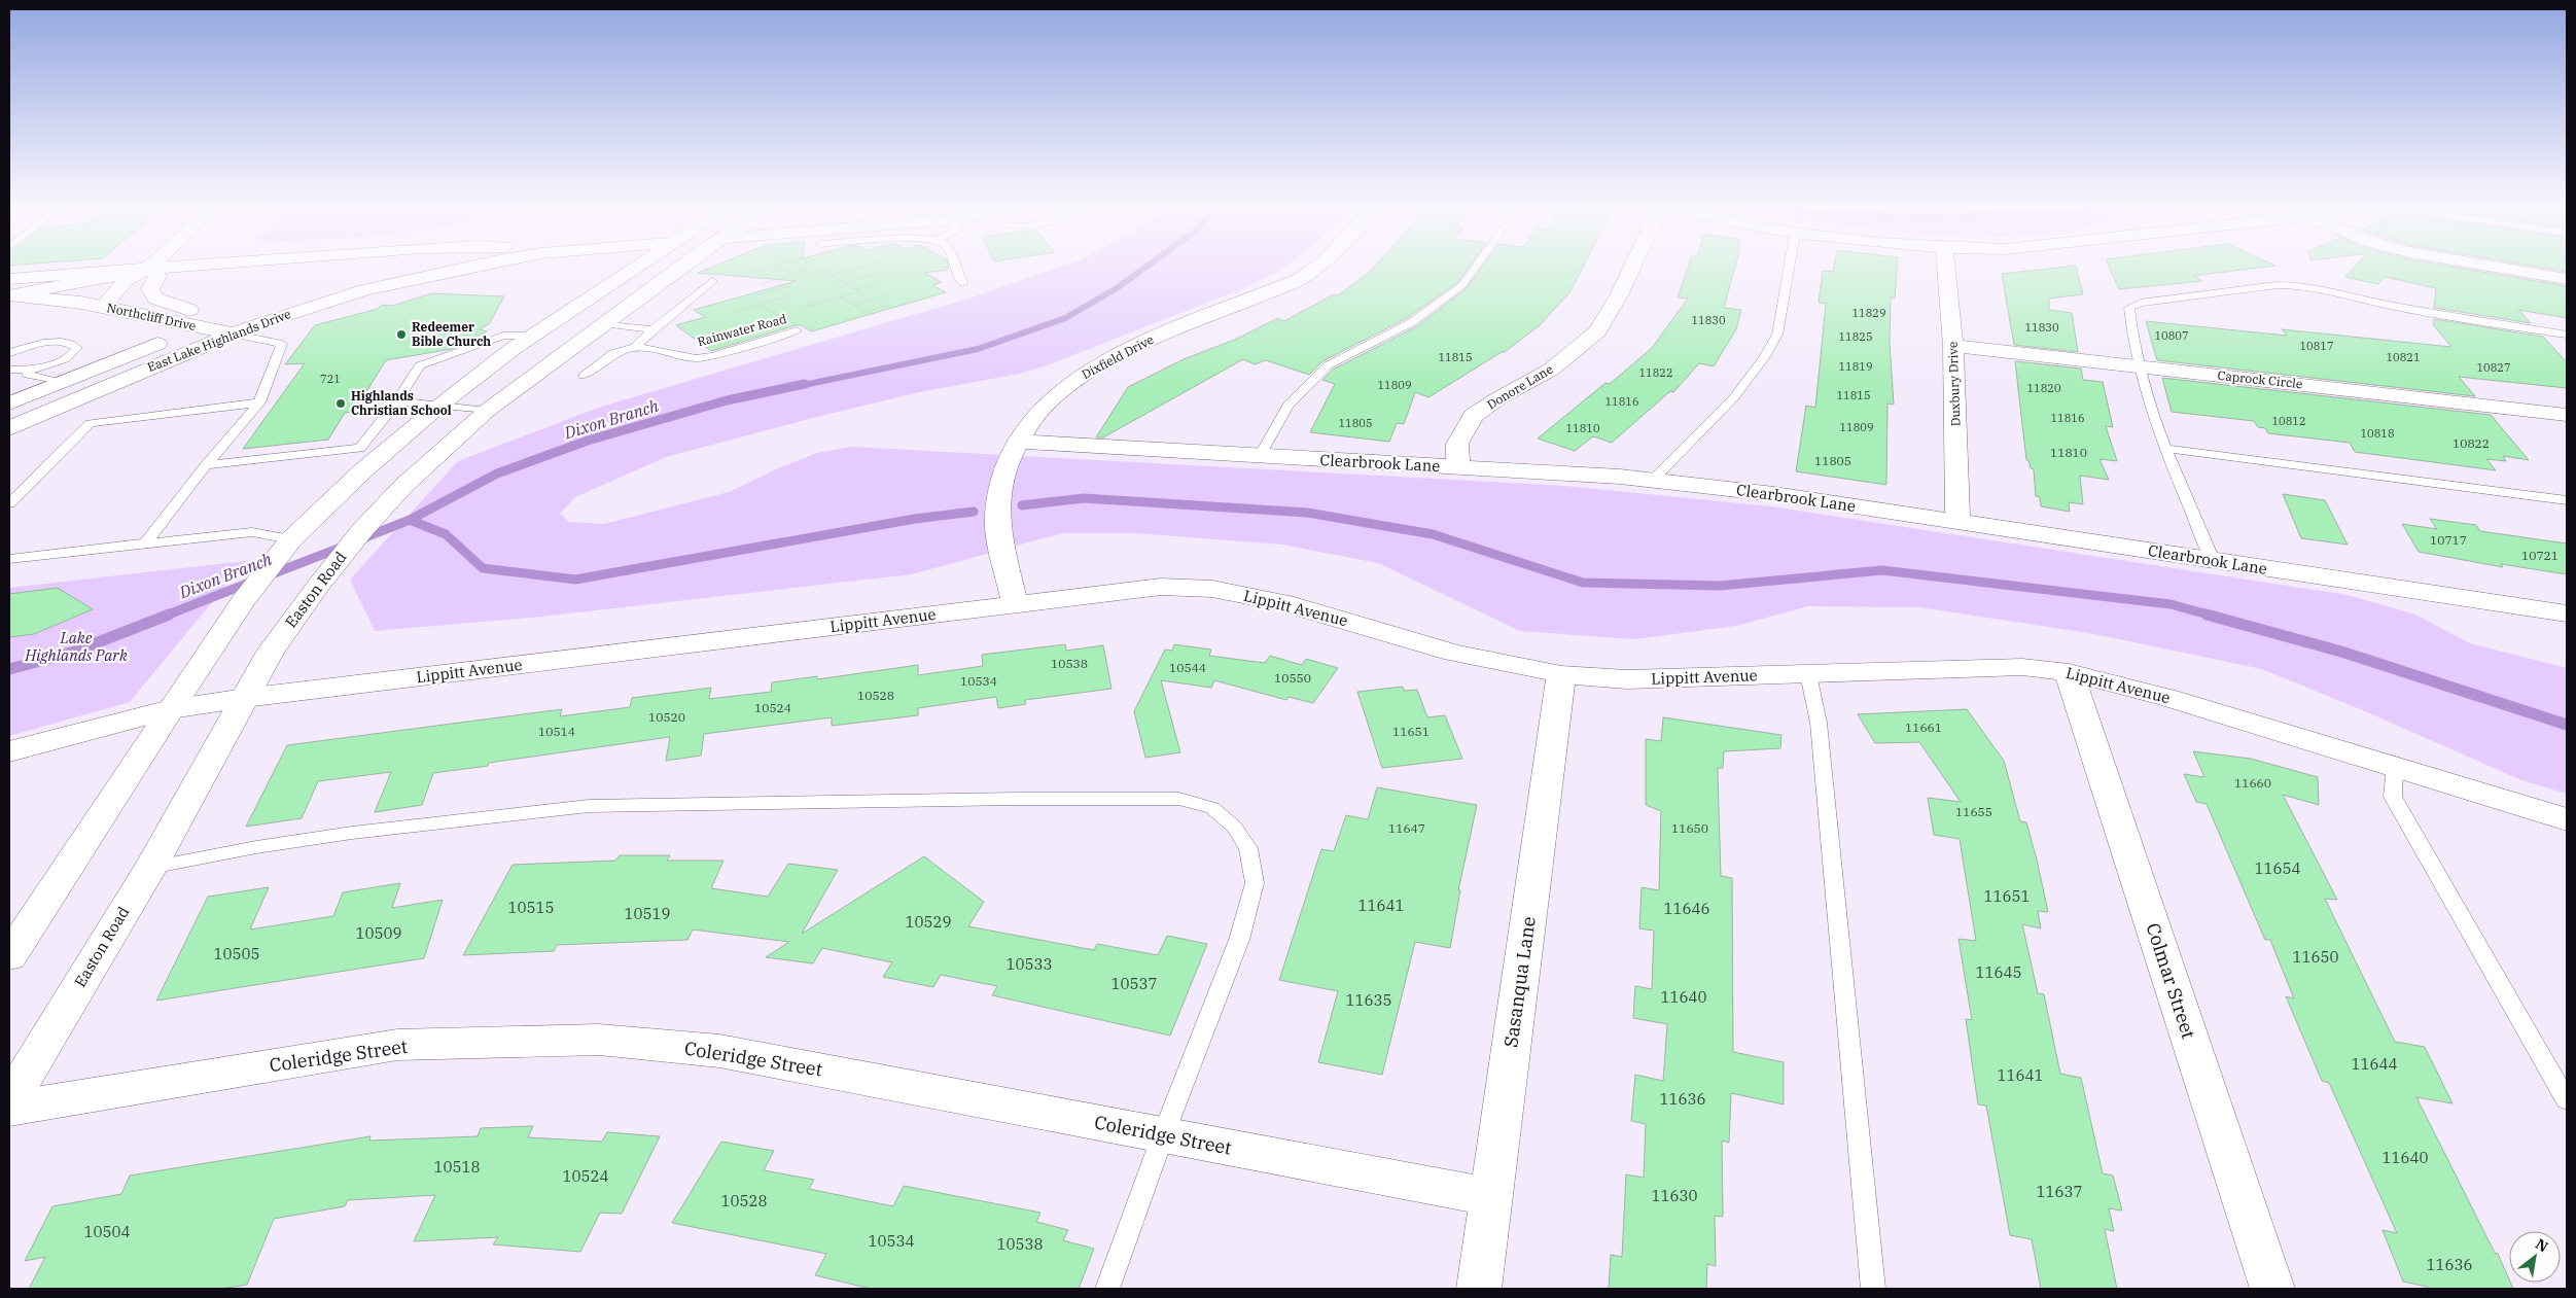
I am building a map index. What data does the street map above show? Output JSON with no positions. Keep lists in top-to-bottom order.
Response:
{
  "streets": {
    "street": [
      "Northcliff Drive",
      "East Lake Highlands Drive",
      "Dixfield Drive",
      "Caprock Circle",
      "Duxbury Drive",
      "Donore Lane",
      "Clearbrook Lane",
      "Easton Road",
      "Lippitt Avenue",
      "Colmar Street",
      "Sasanqua Lane",
      "Coleridge Street"
    ],
    "lane": ["Rainwater Road"]
  },
  "crossings": [
    ["Northcliff Drive", "East Lake Highlands Drive"],
    ["Dixfield Drive", "Clearbrook Lane"],
    ["Dixfield Drive", "Lippitt Avenue"],
    ["Caprock Circle", "Duxbury Drive"],
    ["Duxbury Drive", "Clearbrook Lane"],
    ["Donore Lane", "Clearbrook Lane"],
    ["Easton Road", "Lippitt Avenue"],
    ["Lippitt Avenue", "Colmar Street"],
    ["Lippitt Avenue", "Sasanqua Lane"],
    ["Sasanqua Lane", "Coleridge Street"]
  ],
  "water": ["Dixon Branch"],
  "parks": ["Lake Highlands Park"],
  "places": ["Redeemer Bible Church", "Highlands Christian School"],
  "house_numbers": [
    "11829",
    "11830",
    "11830",
    "10807",
    "11825",
    "10817",
    "11815",
    "10821",
    "11819",
    "10827",
    "11822",
    "721",
    "11809",
    "11820",
    "11815",
    "11816",
    "11816",
    "10812",
    "11805",
    "11809",
    "11810",
    "10818",
    "10822",
    "11810",
    "11805",
    "10717",
    "10721",
    "10538",
    "10544",
    "10550",
    "10534",
    "10528",
    "10524",
    "10520",
    "11661",
    "10514",
    "11651",
    "11660",
    "11655",
    "11647",
    "11650",
    "11654",
    "11651",
    "11641",
    "10515",
    "11646",
    "10519",
    "10529",
    "10509",
    "10505",
    "11650",
    "10533",
    "11645",
    "10537",
    "11640",
    "11635",
    "11644",
    "11641",
    "11636",
    "11640",
    "10518",
    "10524",
    "11637",
    "11630",
    "10528",
    "10504",
    "10534",
    "10538",
    "11636"
  ],
  "north": "top right"
}
